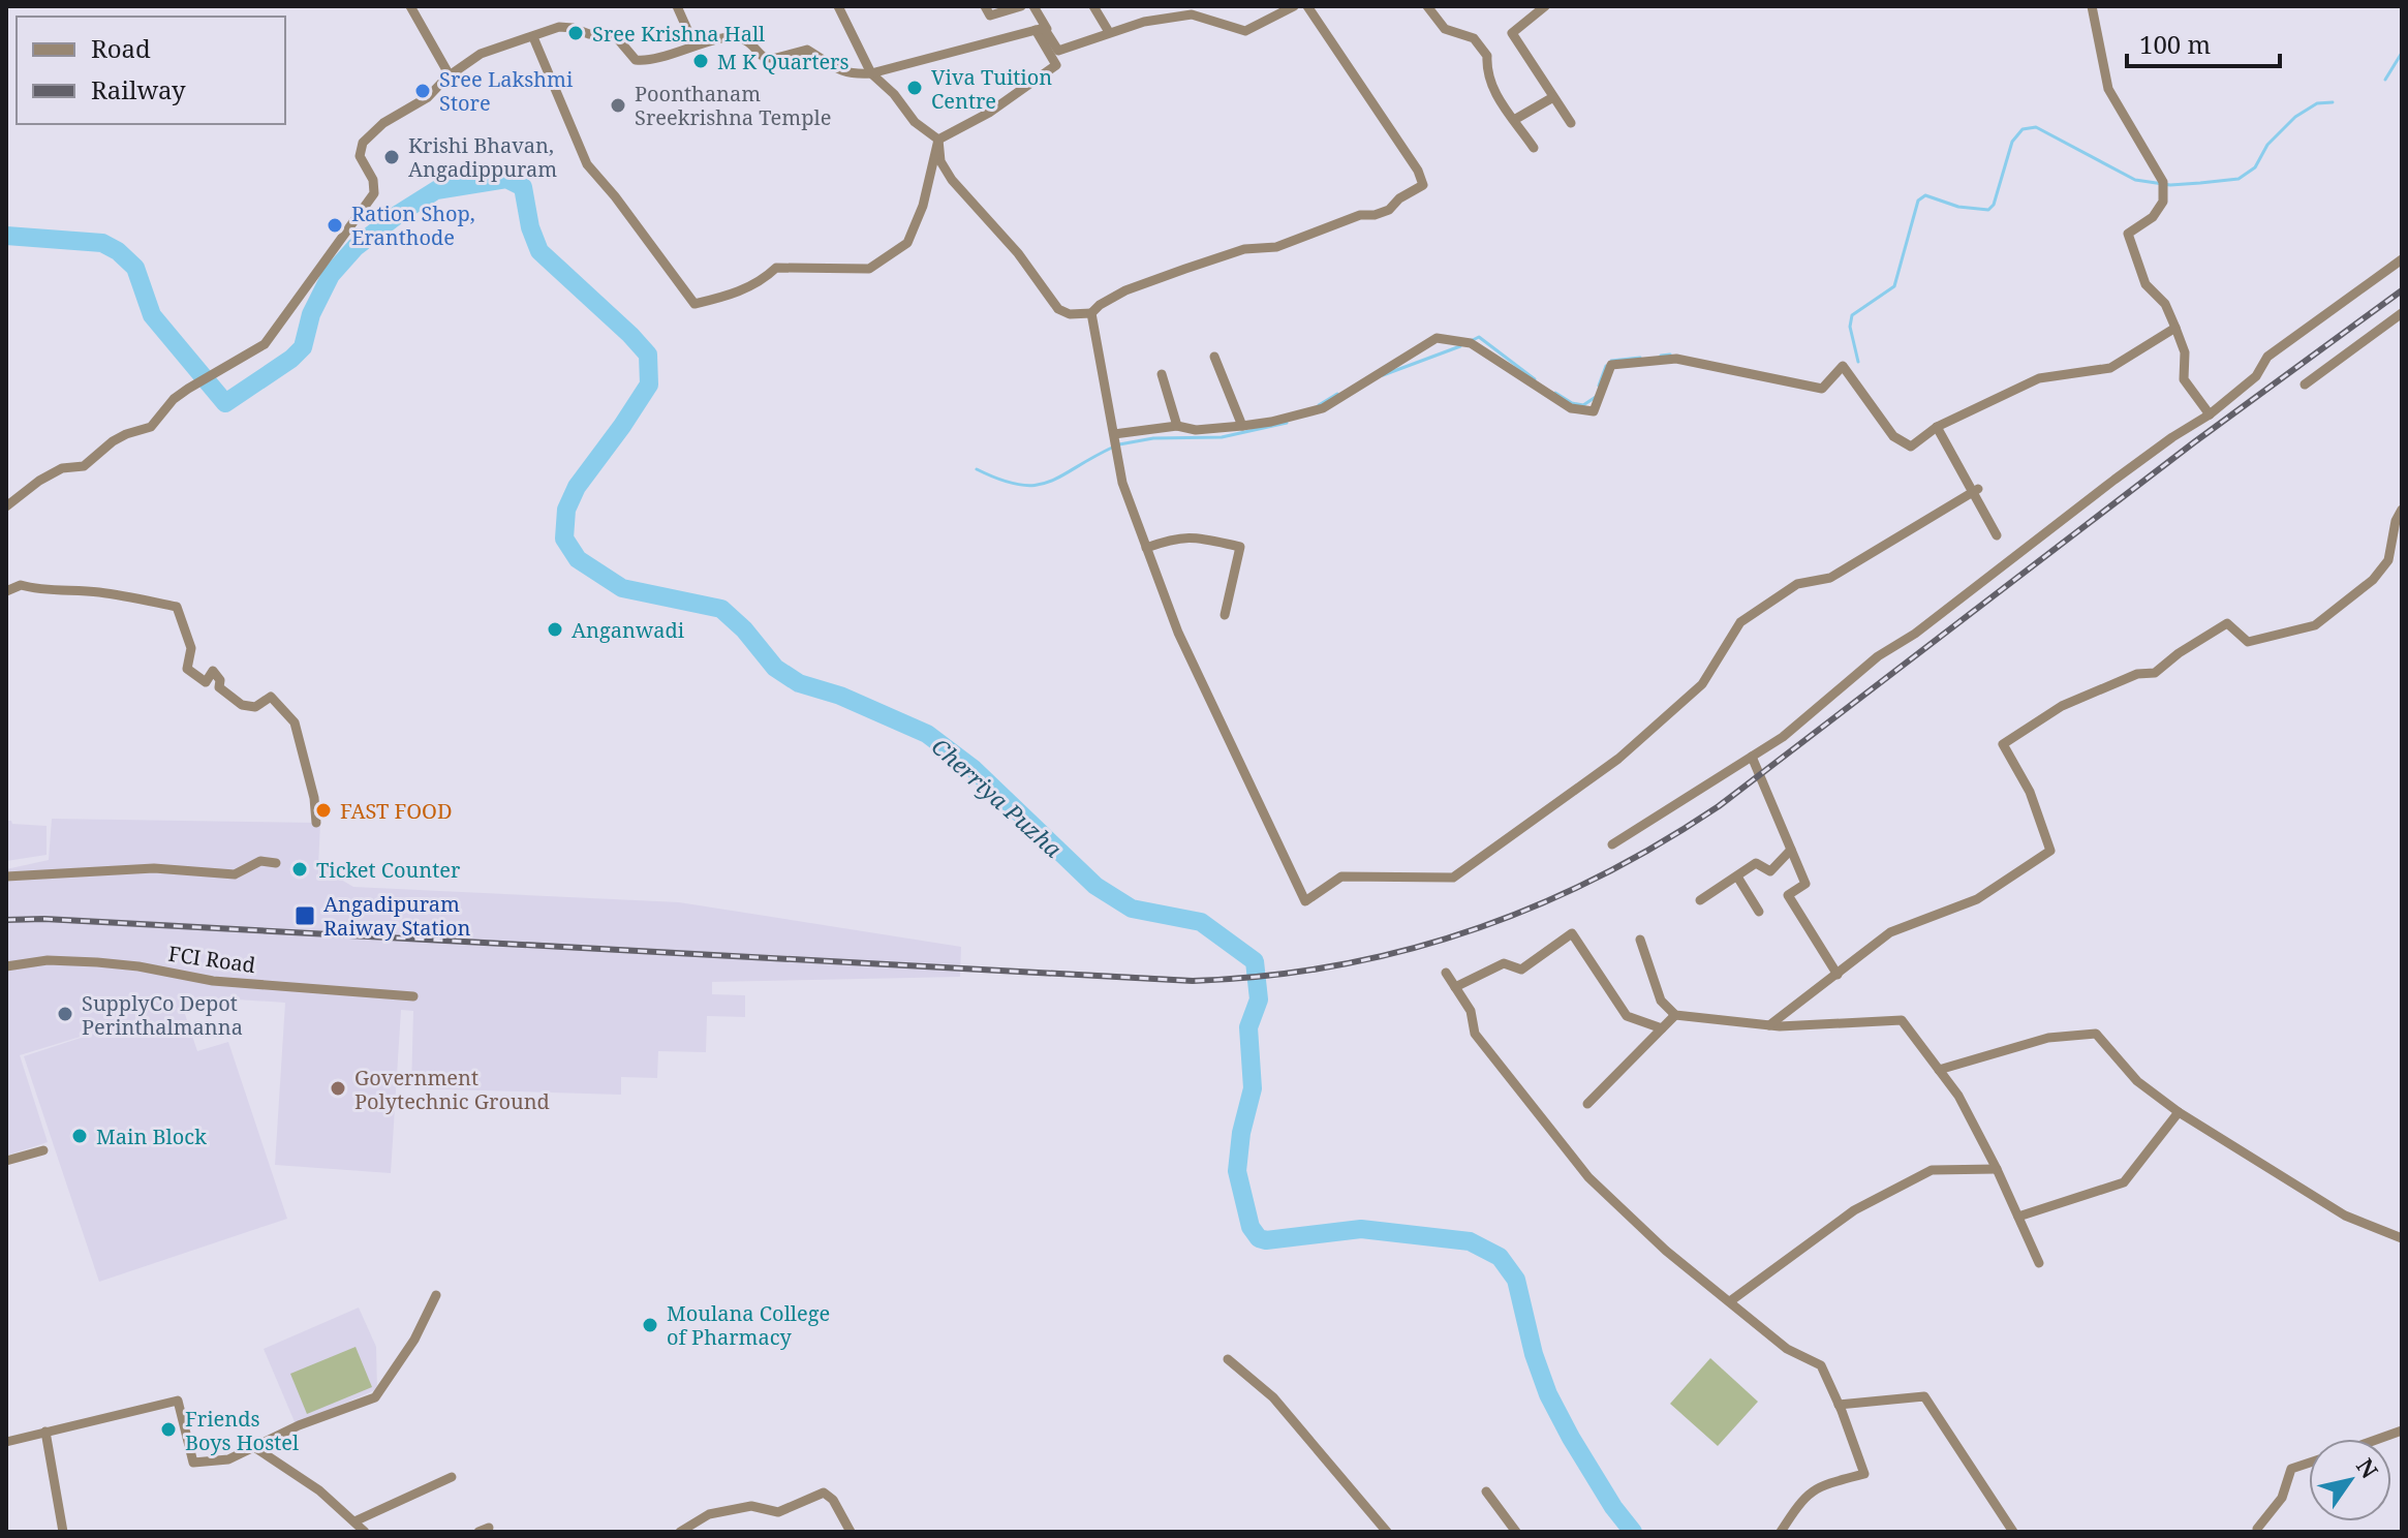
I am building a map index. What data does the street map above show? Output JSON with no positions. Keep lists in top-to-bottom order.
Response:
{
  "streets": {
    "street": ["FCI Road"]
  },
  "water": ["Cherriya Puzha"],
  "places": {
    "other": [
      "Sree Krishna Hall",
      "M K Quarters",
      "Viva Tuition Centre",
      "Sree Lakshmi Store",
      "Poonthanam Sreekrishna Temple",
      "Krishi Bhavan, Angadippuram",
      "Ration Shop, Eranthode",
      "Anganwadi",
      "FAST FOOD",
      "Ticket Counter",
      "SupplyCo Depot Perinthalmanna",
      "Government Polytechnic Ground",
      "Main Block",
      "Moulana College of Pharmacy",
      "Friends Boys Hostel"
    ],
    "transit": ["Angadipuram Raiway Station"]
  },
  "legend": ["Road", "Railway"],
  "scale_bar": "100 m",
  "north": "top right"
}
